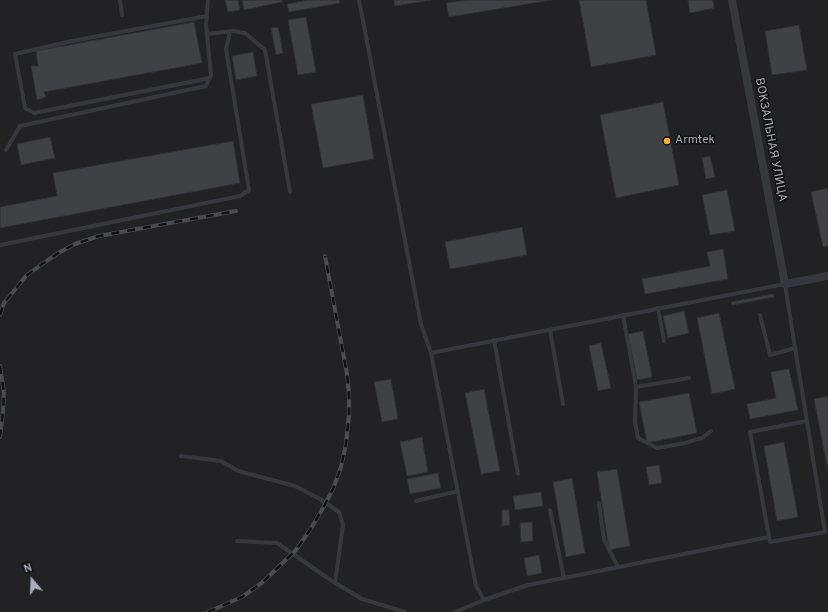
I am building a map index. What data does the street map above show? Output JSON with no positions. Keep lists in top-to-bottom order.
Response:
{
  "streets": {
    "street": ["ВОКЗАЛЬНАЯ УЛИЦА"]
  },
  "places": ["Armtek"],
  "north": "top"
}
